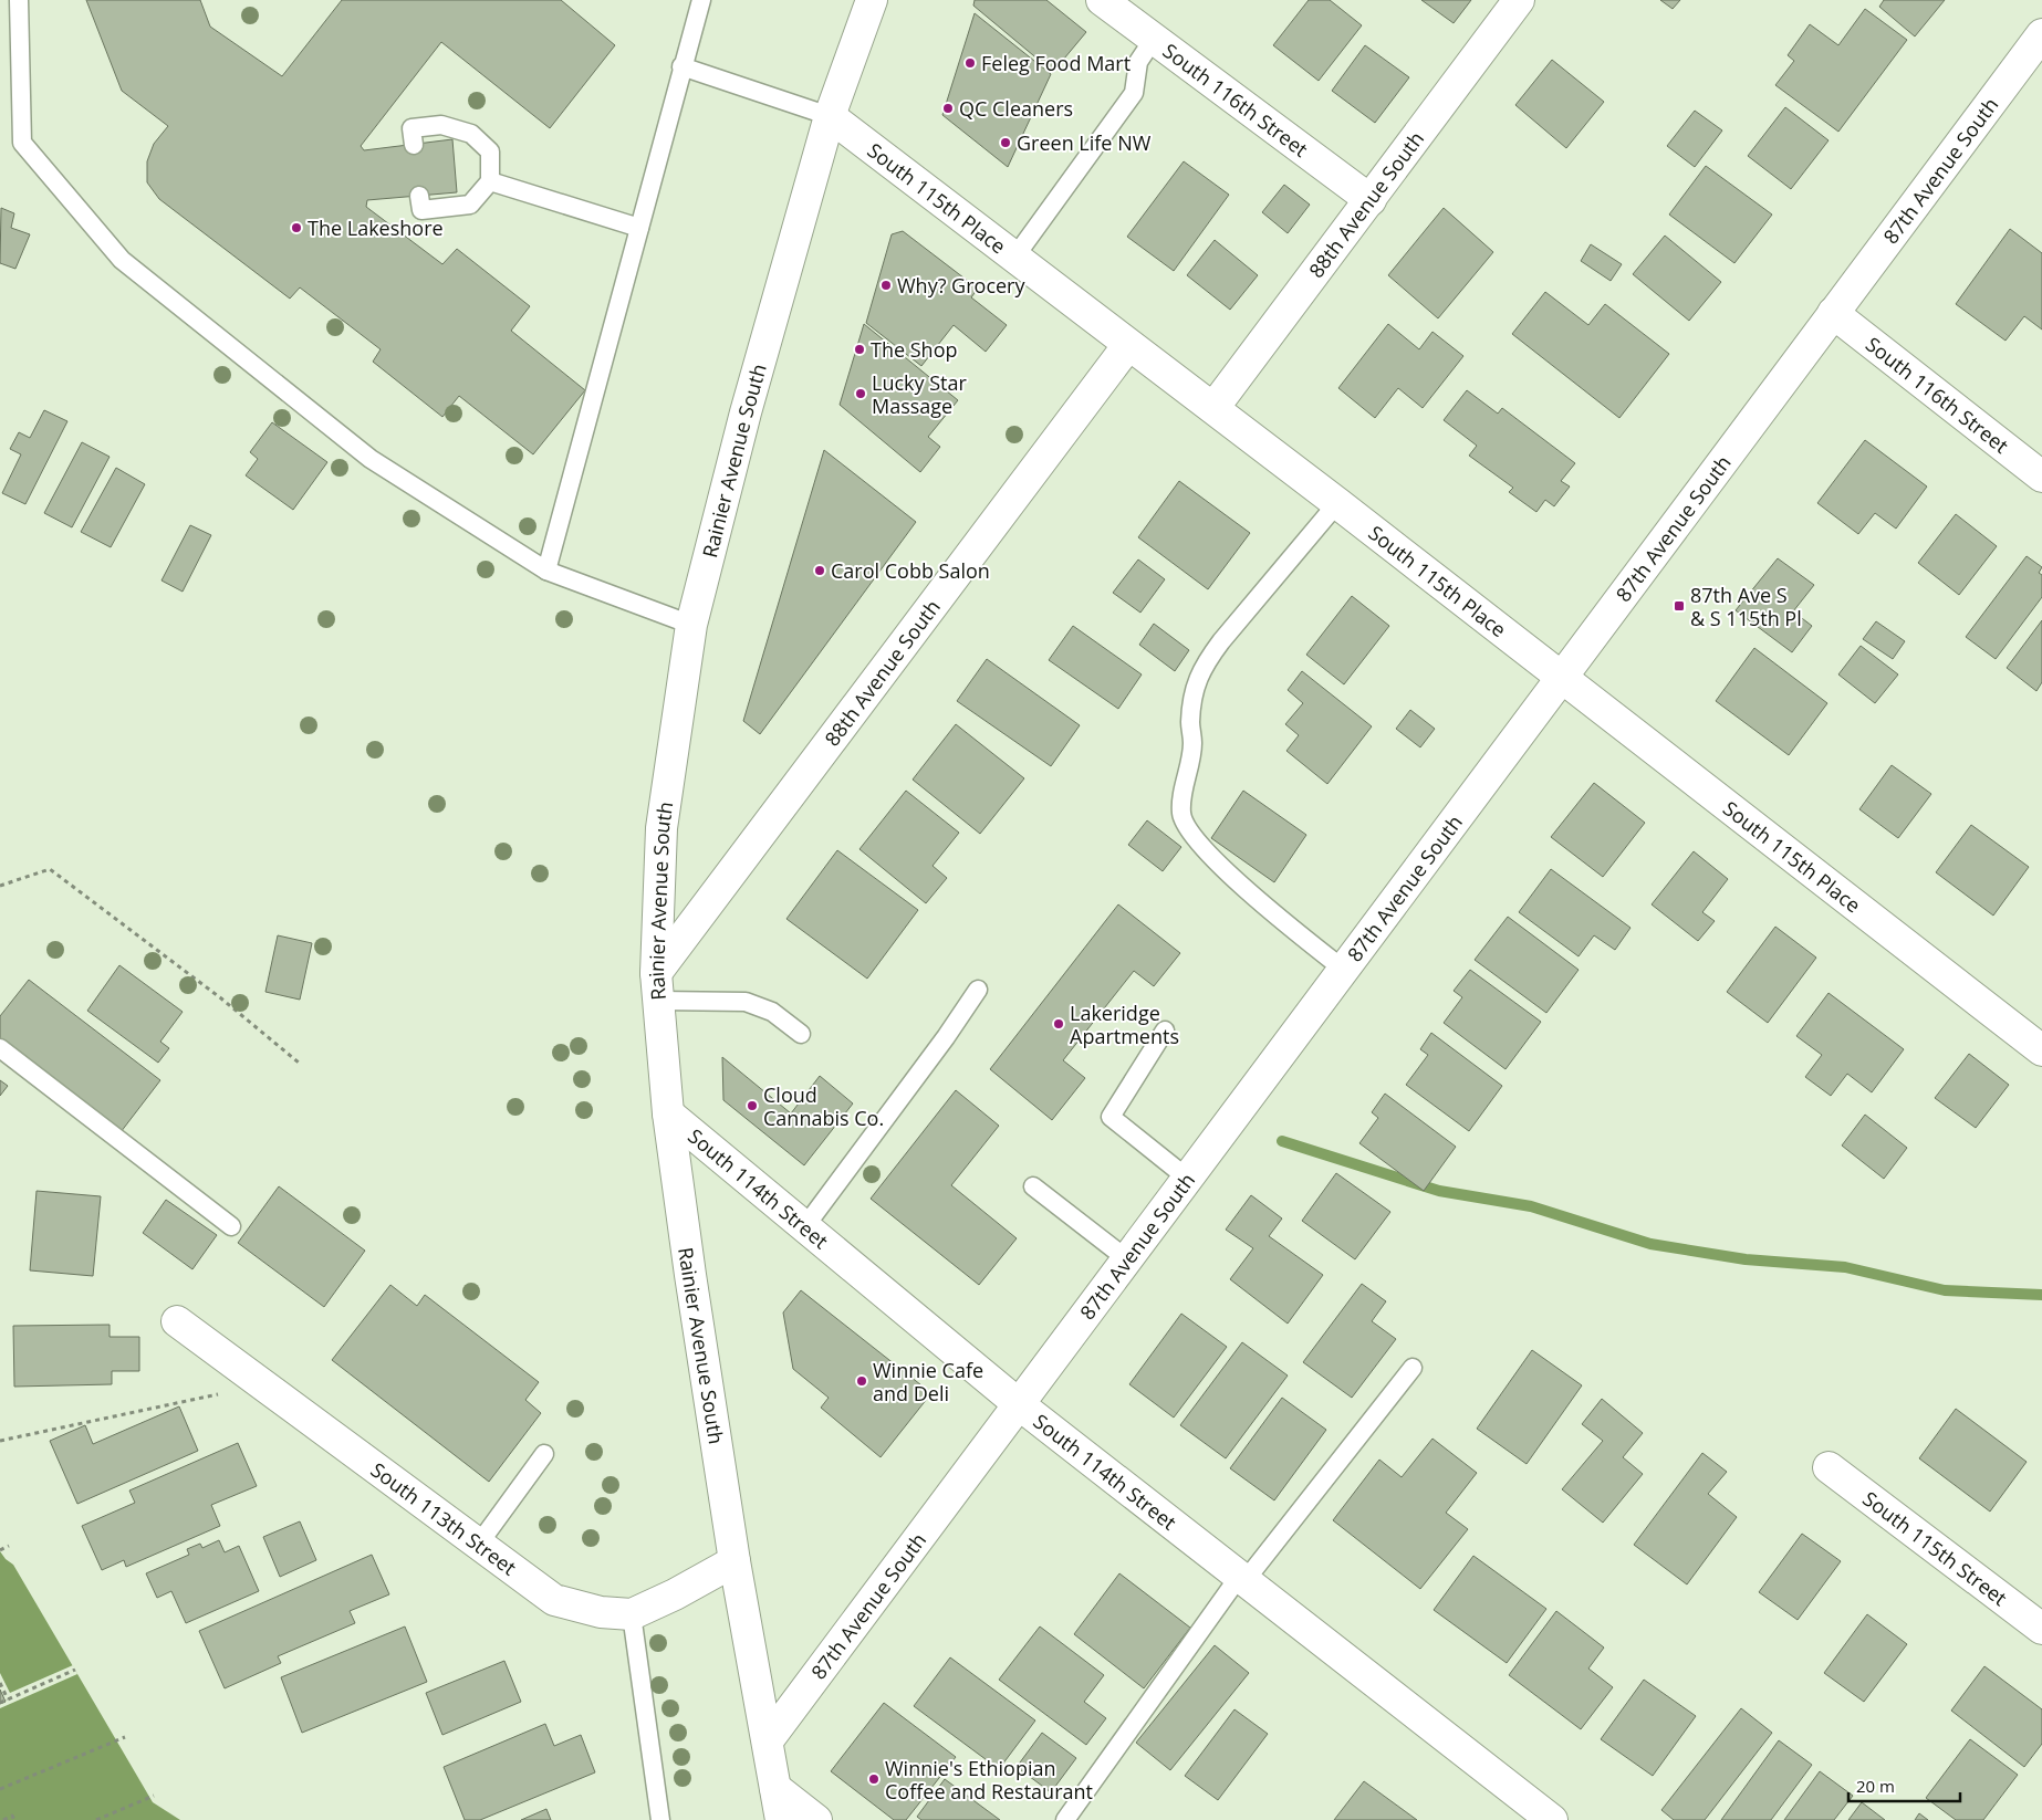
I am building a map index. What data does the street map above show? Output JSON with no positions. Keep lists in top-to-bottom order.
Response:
{
  "streets": {
    "street": [
      "South 116th Street",
      "87th Avenue South",
      "South 115th Place",
      "88th Avenue South",
      "Rainier Avenue South",
      "South 114th Street",
      "South 113th Street",
      "South 115th Street"
    ]
  },
  "crossings": [
    ["South 116th Street", "87th Avenue South"],
    ["South 116th Street", "88th Avenue South"],
    ["87th Avenue South", "South 115th Place"],
    ["87th Avenue South", "Rainier Avenue South"],
    ["87th Avenue South", "South 114th Street"],
    ["South 115th Place", "88th Avenue South"],
    ["South 115th Place", "Rainier Avenue South"],
    ["88th Avenue South", "Rainier Avenue South"],
    ["Rainier Avenue South", "South 114th Street"]
  ],
  "places": {
    "other": [
      "Feleg Food Mart",
      "QC Cleaners",
      "Green Life NW",
      "The Lakeshore",
      "Why? Grocery",
      "The Shop",
      "Lucky Star Massage",
      "Carol Cobb Salon",
      "Lakeridge Apartments",
      "Cloud Cannabis Co.",
      "Winnie Cafe and Deli",
      "Winnie's Ethiopian Coffee and Restaurant"
    ],
    "transit": ["87th Ave S & S 115th Pl"]
  },
  "scale_bar": "20 m"
}
